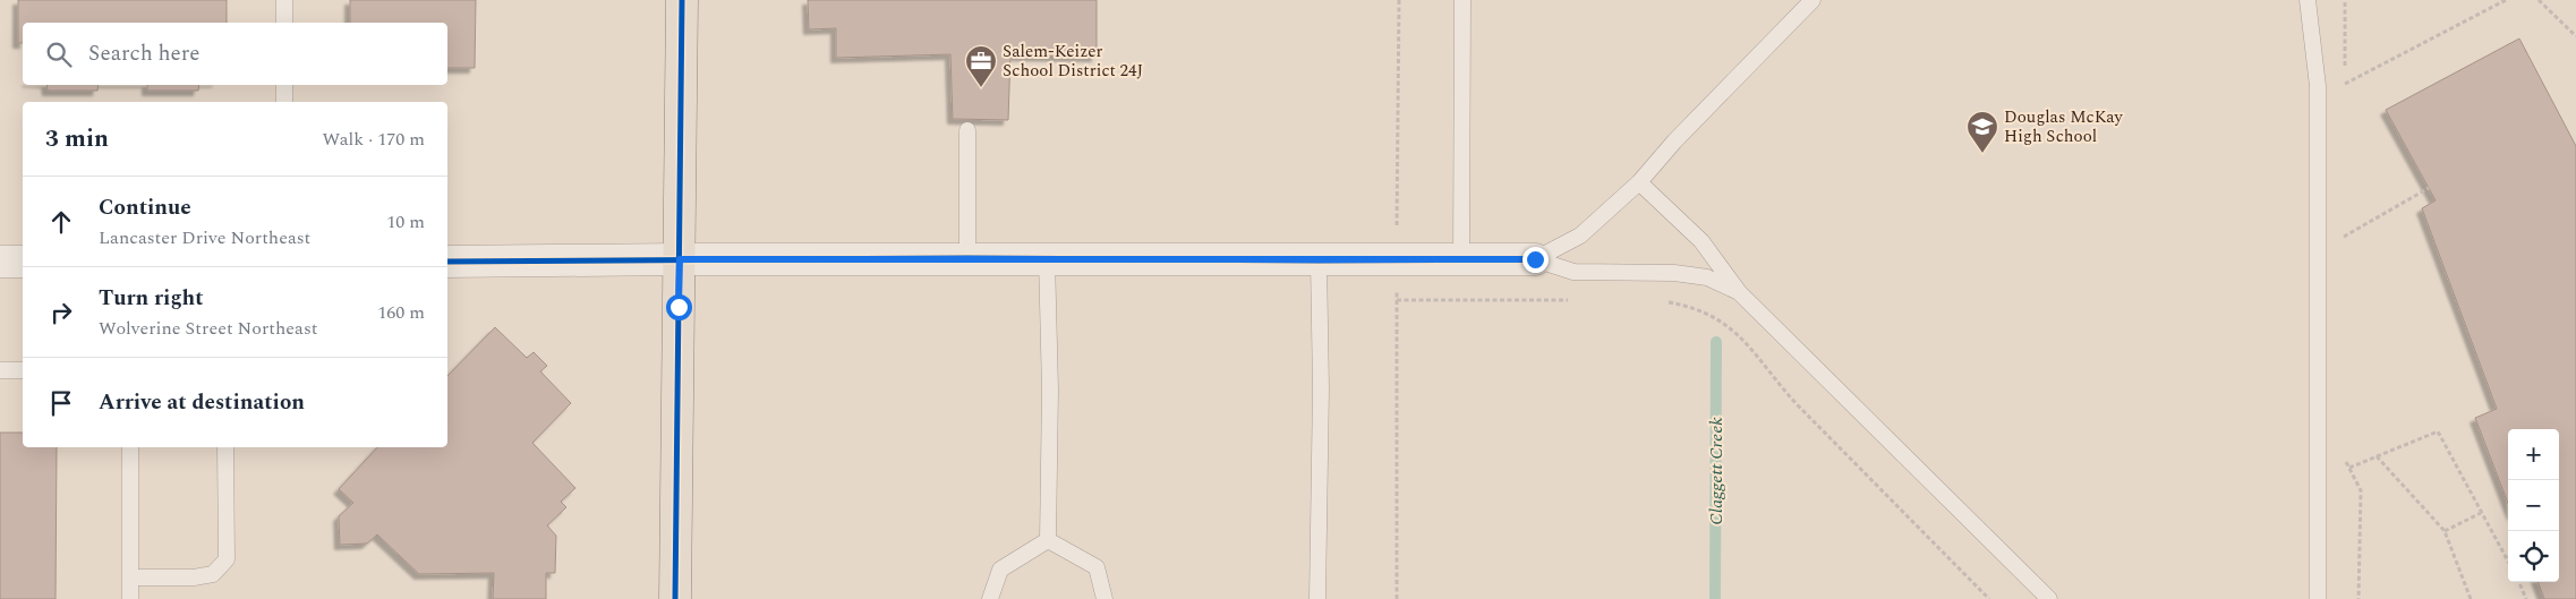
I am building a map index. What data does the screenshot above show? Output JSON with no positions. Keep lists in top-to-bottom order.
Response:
{
  "water": ["Claggett Creek"],
  "places": {
    "office": ["Salem-Keizer School District 24J"],
    "school or university": ["Douglas McKay High School"]
  },
  "page": {
    "search": "Search here",
    "heading": ["3 min", "Walk · 170 m"],
    "list": [
      ["Continue", "Lancaster Drive Northeast", "10 m"],
      ["Turn right", "Wolverine Street Northeast", "160 m"],
      "Arrive at destination"
    ],
    "map_buttons": ["+", "−"]
  }
}
